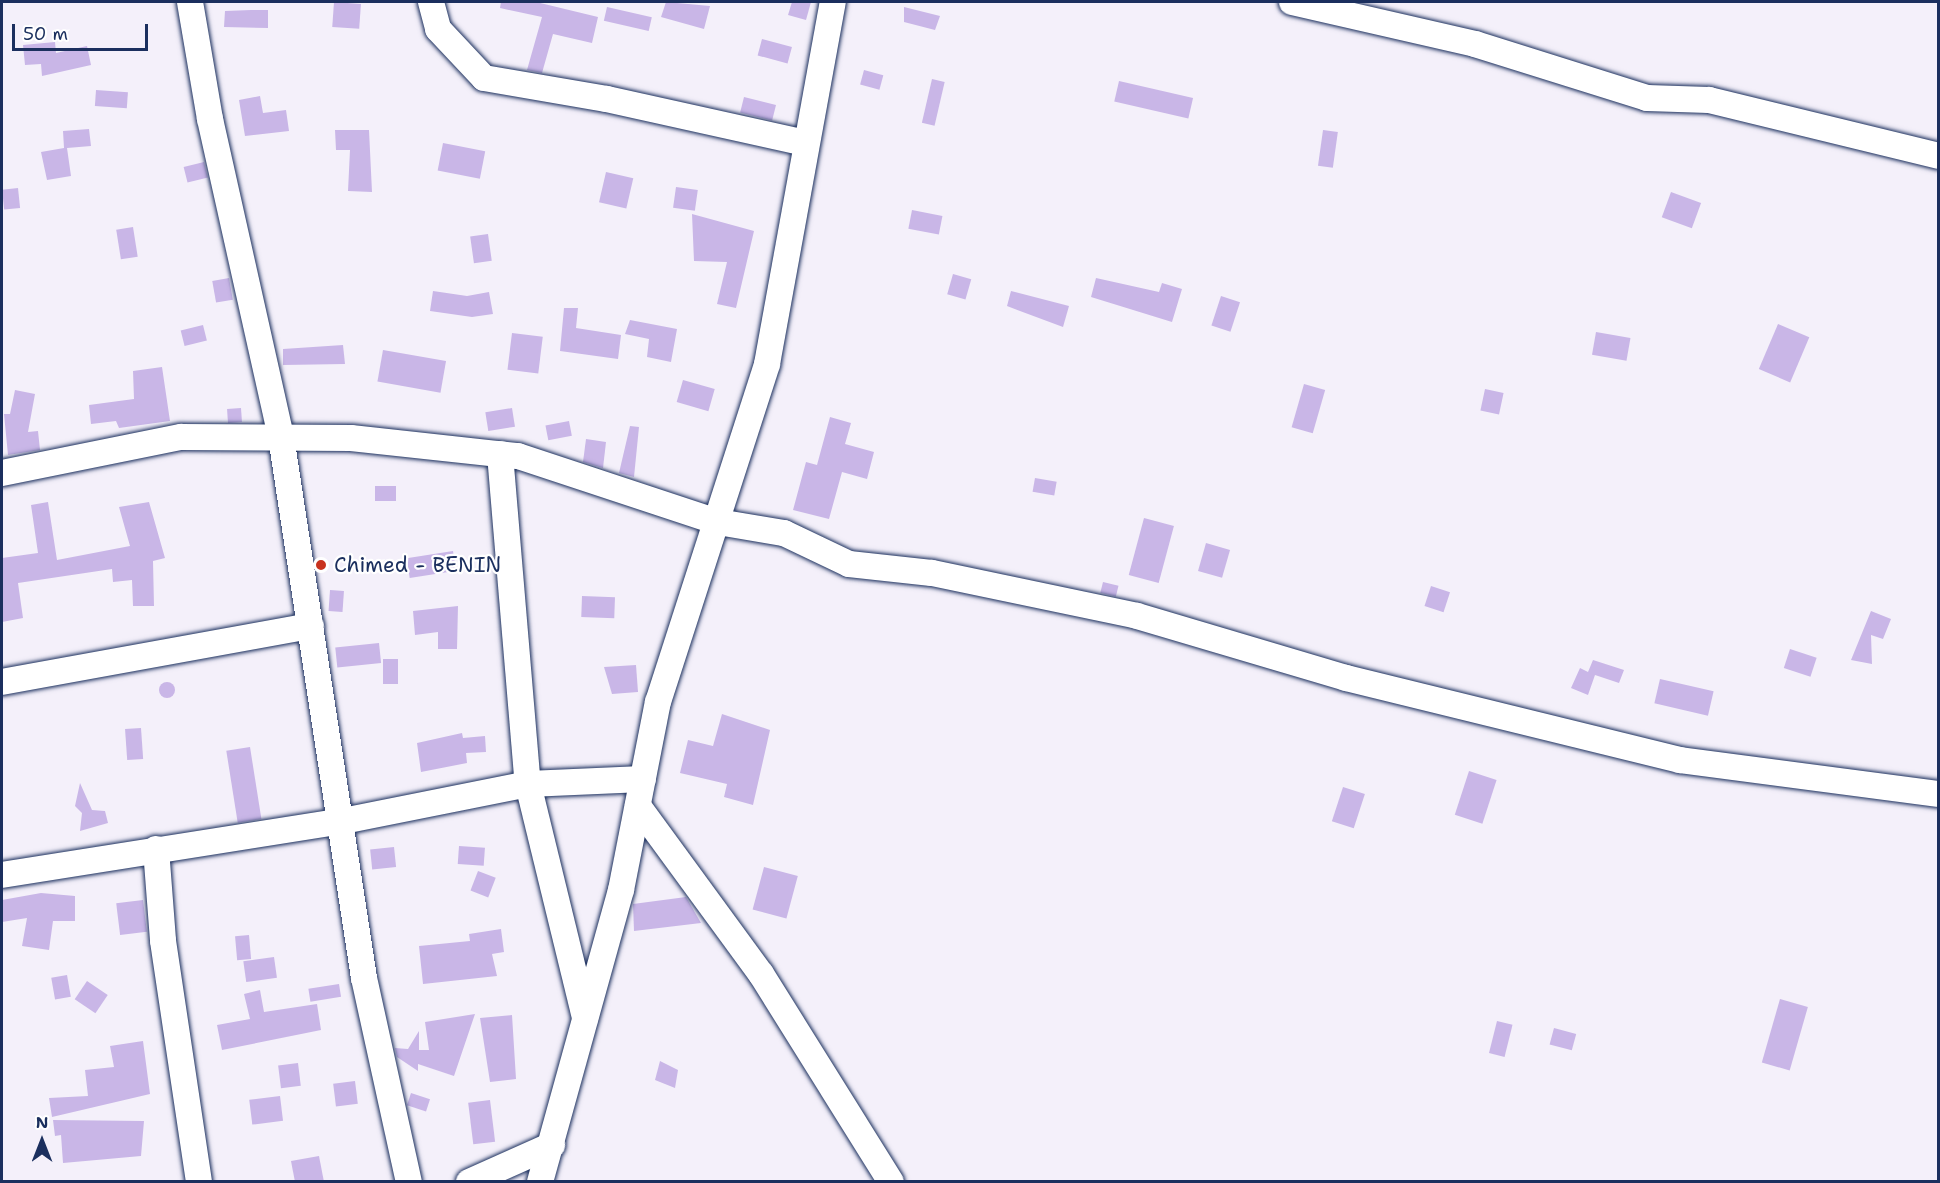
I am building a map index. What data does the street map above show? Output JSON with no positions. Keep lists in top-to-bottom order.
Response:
{
  "places": ["Chimed - BENIN"],
  "scale_bar": "50 m",
  "north": "top"
}
